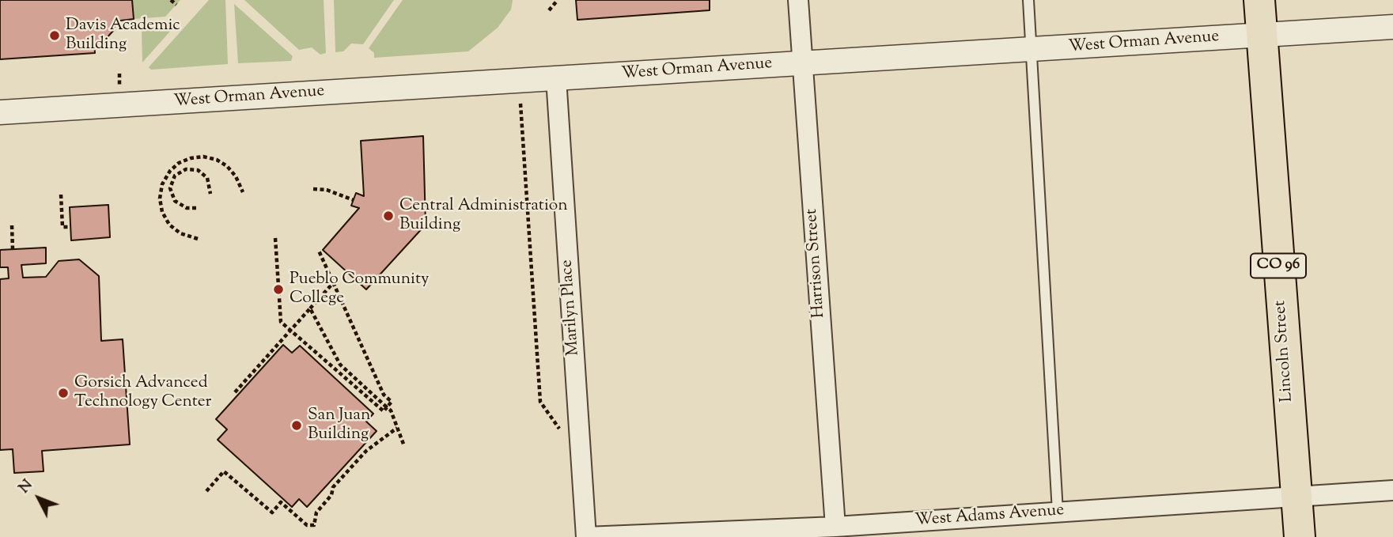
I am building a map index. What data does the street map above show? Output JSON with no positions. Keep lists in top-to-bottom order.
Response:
{
  "streets": {
    "main road": ["CO 96", "Lincoln Street"],
    "street": [
      "West Orman Avenue",
      "Harrison Street",
      "Marilyn Place",
      "West Adams Avenue"
    ]
  },
  "crossings": [
    ["West Orman Avenue", "Harrison Street"],
    ["West Orman Avenue", "Marilyn Place"],
    ["West Orman Avenue", "Lincoln Street"],
    ["Harrison Street", "West Adams Avenue"],
    ["Marilyn Place", "West Adams Avenue"],
    ["Lincoln Street", "West Adams Avenue"]
  ],
  "places": [
    "Davis Academic Building",
    "Central Administration Building",
    "Pueblo Community College",
    "Gorsich Advanced Technology Center",
    "San Juan Building"
  ],
  "north": "top left"
}
